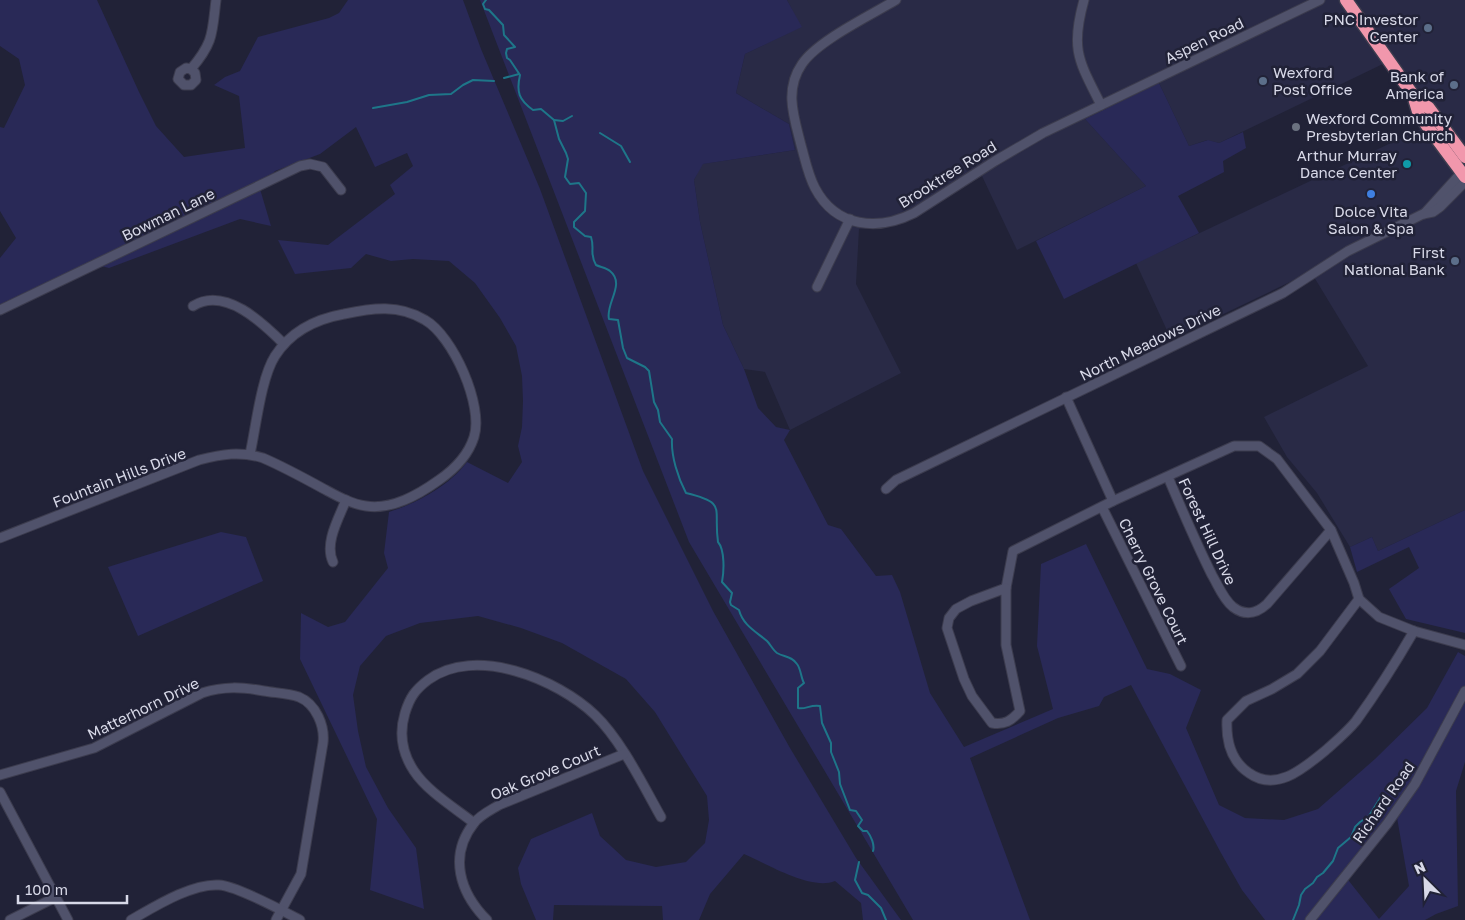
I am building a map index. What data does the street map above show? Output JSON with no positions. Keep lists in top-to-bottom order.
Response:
{
  "streets": {
    "street": [
      "Aspen Road",
      "Brooktree Road",
      "Bowman Lane",
      "North Meadows Drive",
      "Fountain Hills Drive",
      "Forest Hill Drive",
      "Cherry Grove Court",
      "Matterhorn Drive",
      "Oak Grove Court",
      "Richard Road"
    ]
  },
  "crossings": [
    ["Aspen Road", "Brooktree Road"]
  ],
  "places": [
    "PNC Investor Center",
    "Wexford Post Office",
    "Bank of America",
    "Wexford Community Presbyterian Church",
    "Arthur Murray Dance Center",
    "Dolce Vita Salon & Spa",
    "First National Bank"
  ],
  "scale_bar": "100 m",
  "north": "top left"
}
